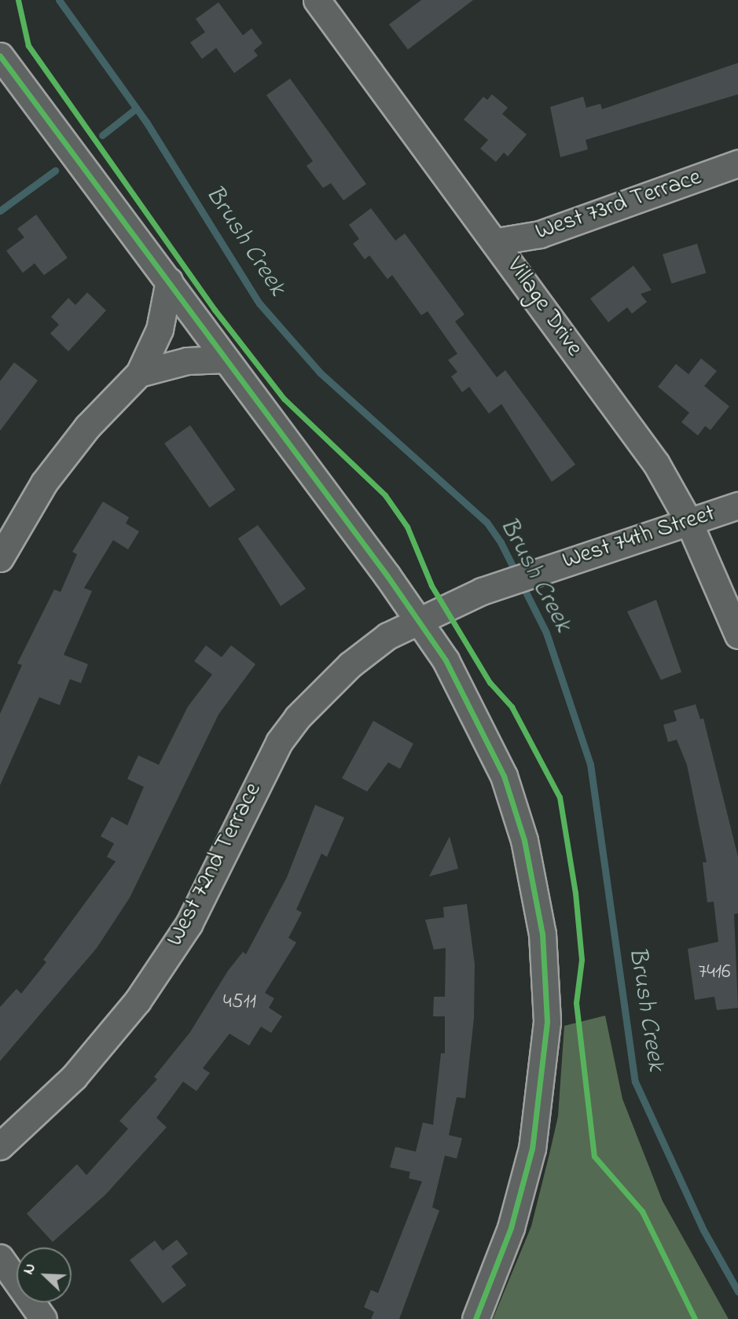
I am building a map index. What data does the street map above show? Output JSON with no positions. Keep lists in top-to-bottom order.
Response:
{
  "streets": {
    "street": [
      "West 73rd Terrace",
      "Village Drive",
      "West 74th Street",
      "West 72nd Terrace"
    ]
  },
  "crossings": [
    ["West 73rd Terrace", "Village Drive"],
    ["Village Drive", "West 74th Street"],
    ["West 74th Street", "West 72nd Terrace"]
  ],
  "water": ["Brush Creek"],
  "house_numbers": ["7416", "4511"],
  "north": "top left"
}
